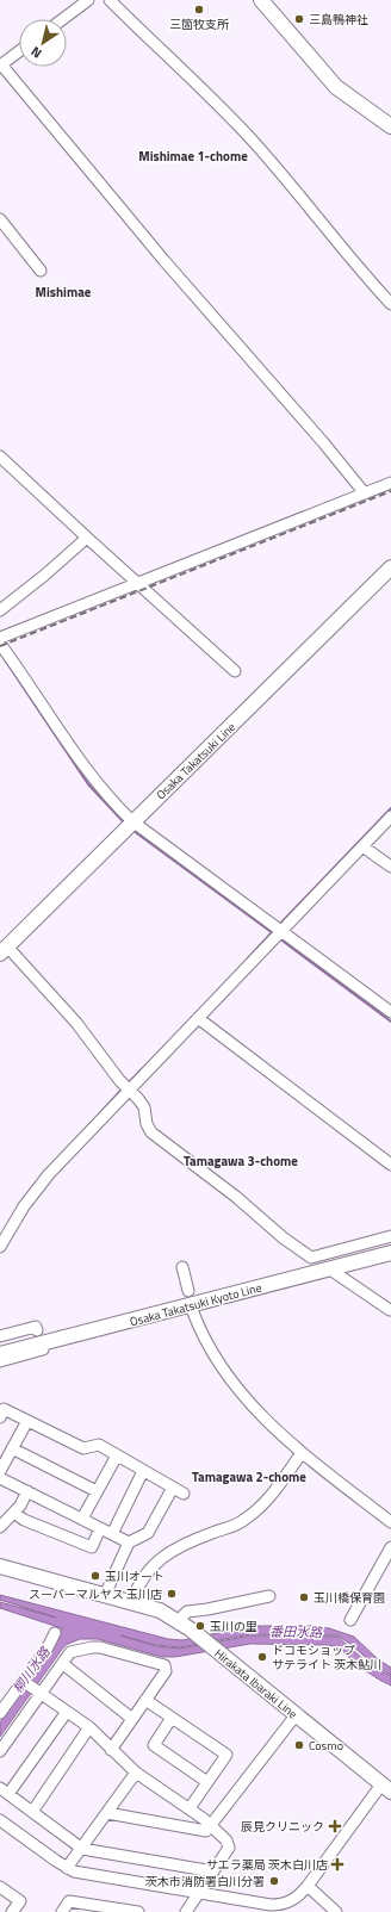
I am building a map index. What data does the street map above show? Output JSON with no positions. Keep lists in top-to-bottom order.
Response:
{
  "streets": {
    "main road": ["Osaka Takatsuki Line", "Osaka Takatsuki Kyoto Line", "Hirakata Ibaraki Line"]
  },
  "districts": [
    "Mishimae 1-chome",
    "Mishimae",
    "Tamagawa 3-chome",
    "Tamagawa 2-chome"
  ],
  "water": ["番田水路", "柳川水路"],
  "places": {
    "other": [
      "三箇牧支所",
      "三島鴨神社",
      "玉川オート",
      "スーパーマルヤス 玉川店",
      "玉川橋保育園",
      "玉川の里",
      "ドコモショップ サテライト 茨木鮎川",
      "Cosmo",
      "茨木市消防署白川分署"
    ],
    "health": ["辰見クリニック", "サエラ薬局 茨木白川店"]
  },
  "north": "bottom left"
}
